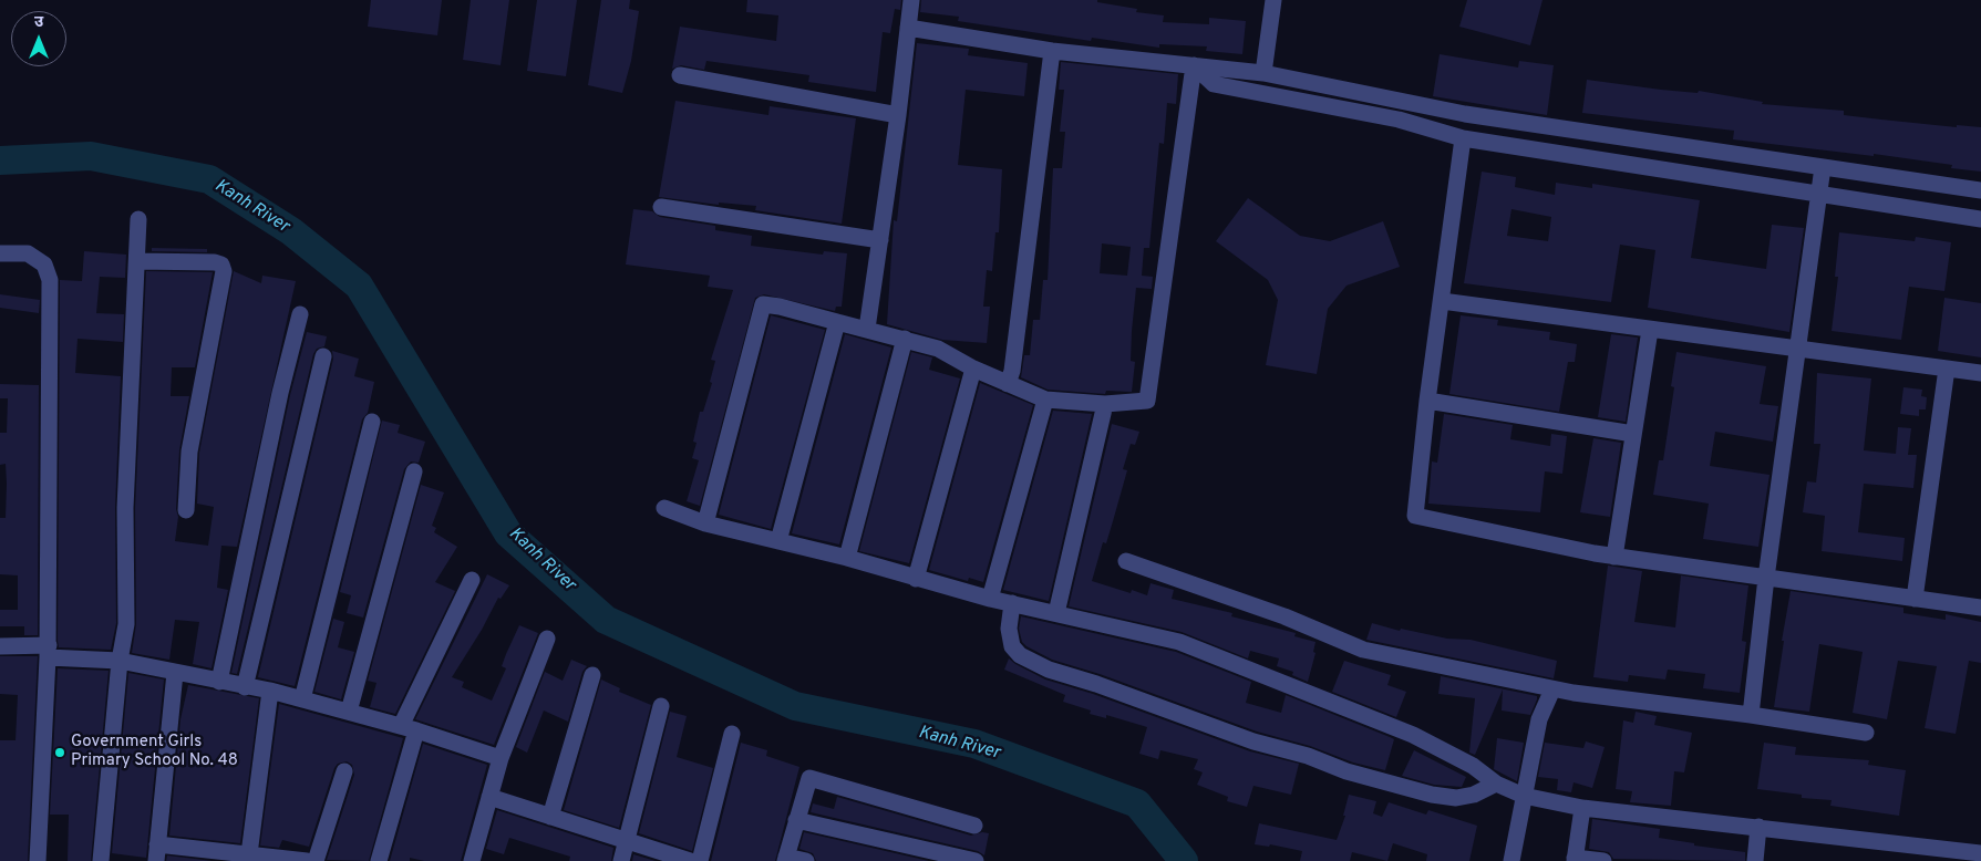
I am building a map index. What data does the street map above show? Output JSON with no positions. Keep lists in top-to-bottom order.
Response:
{
  "water": ["Kanh River"],
  "places": ["Government Girls Primary School No. 48"],
  "north": "top"
}
